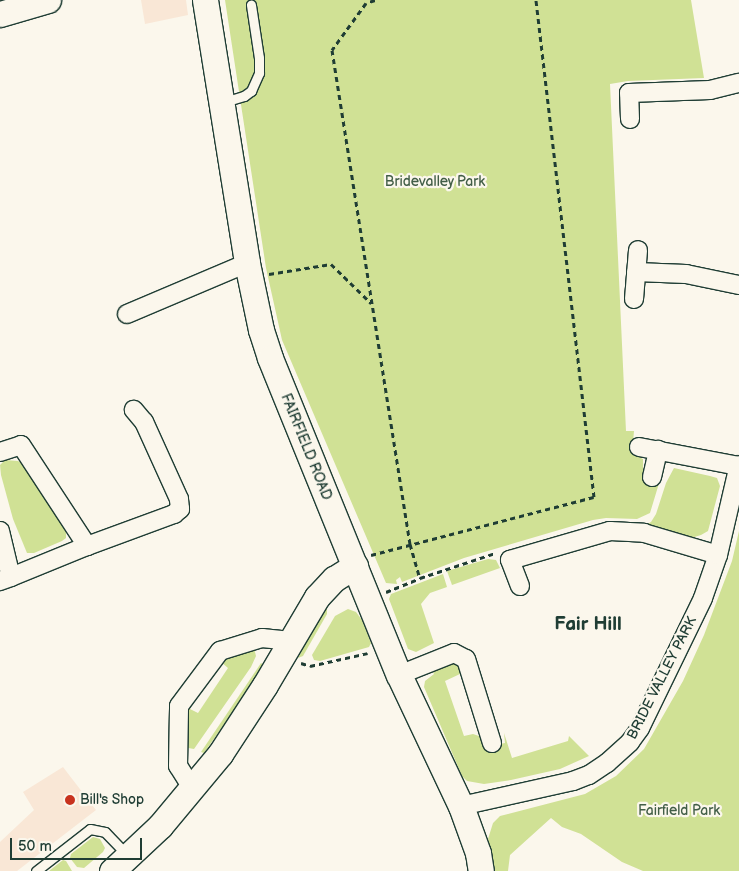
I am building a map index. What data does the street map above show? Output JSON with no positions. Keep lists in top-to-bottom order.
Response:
{
  "streets": {
    "street": ["FAIRFIELD ROAD", "BRIDE VALLEY PARK"]
  },
  "crossings": [
    ["FAIRFIELD ROAD", "BRIDE VALLEY PARK"]
  ],
  "districts": ["Fair Hill"],
  "parks": ["Bridevalley Park", "Fairfield Park"],
  "places": ["Bill's Shop"],
  "scale_bar": "50 m"
}
